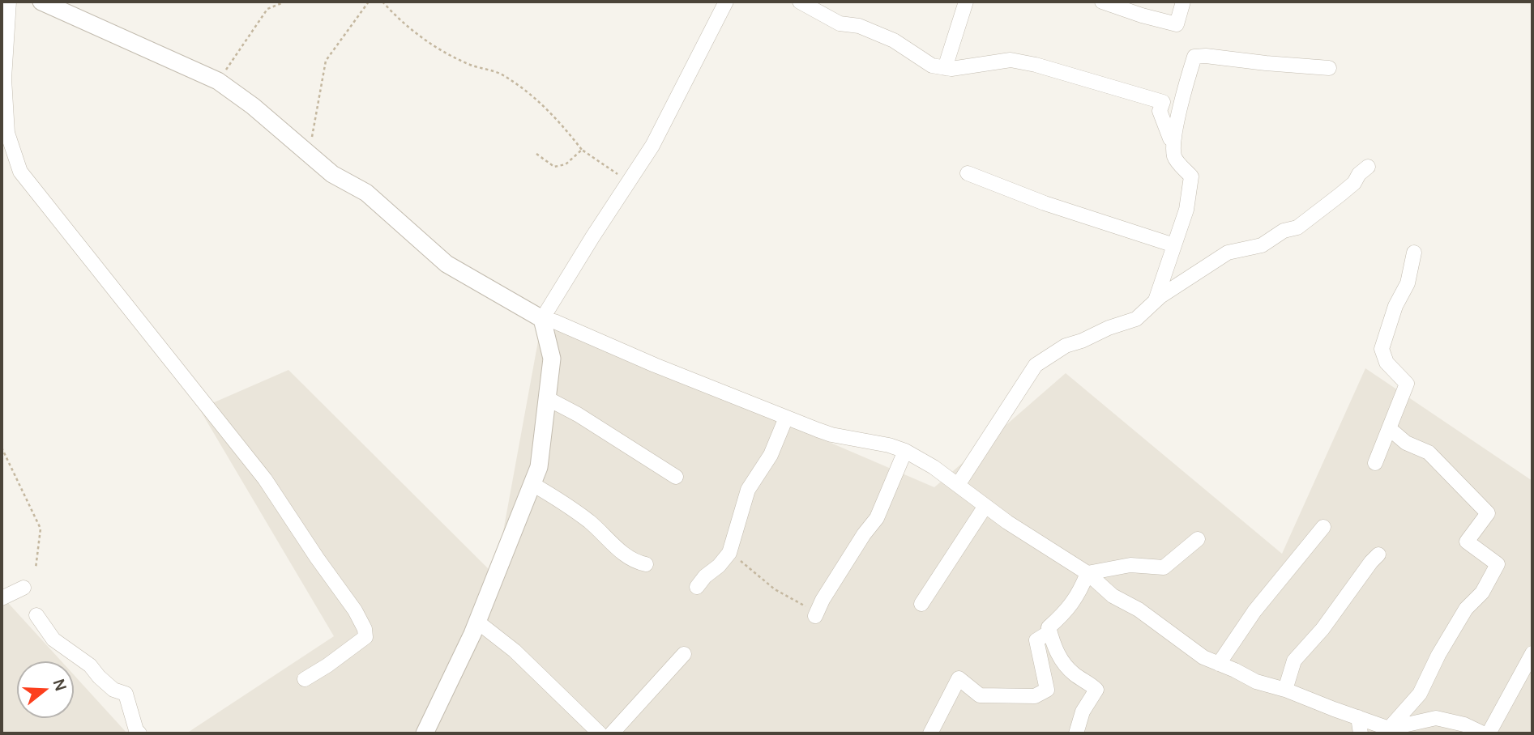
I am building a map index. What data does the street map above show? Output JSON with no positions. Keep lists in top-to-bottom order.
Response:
{
  "north": "right"
}
